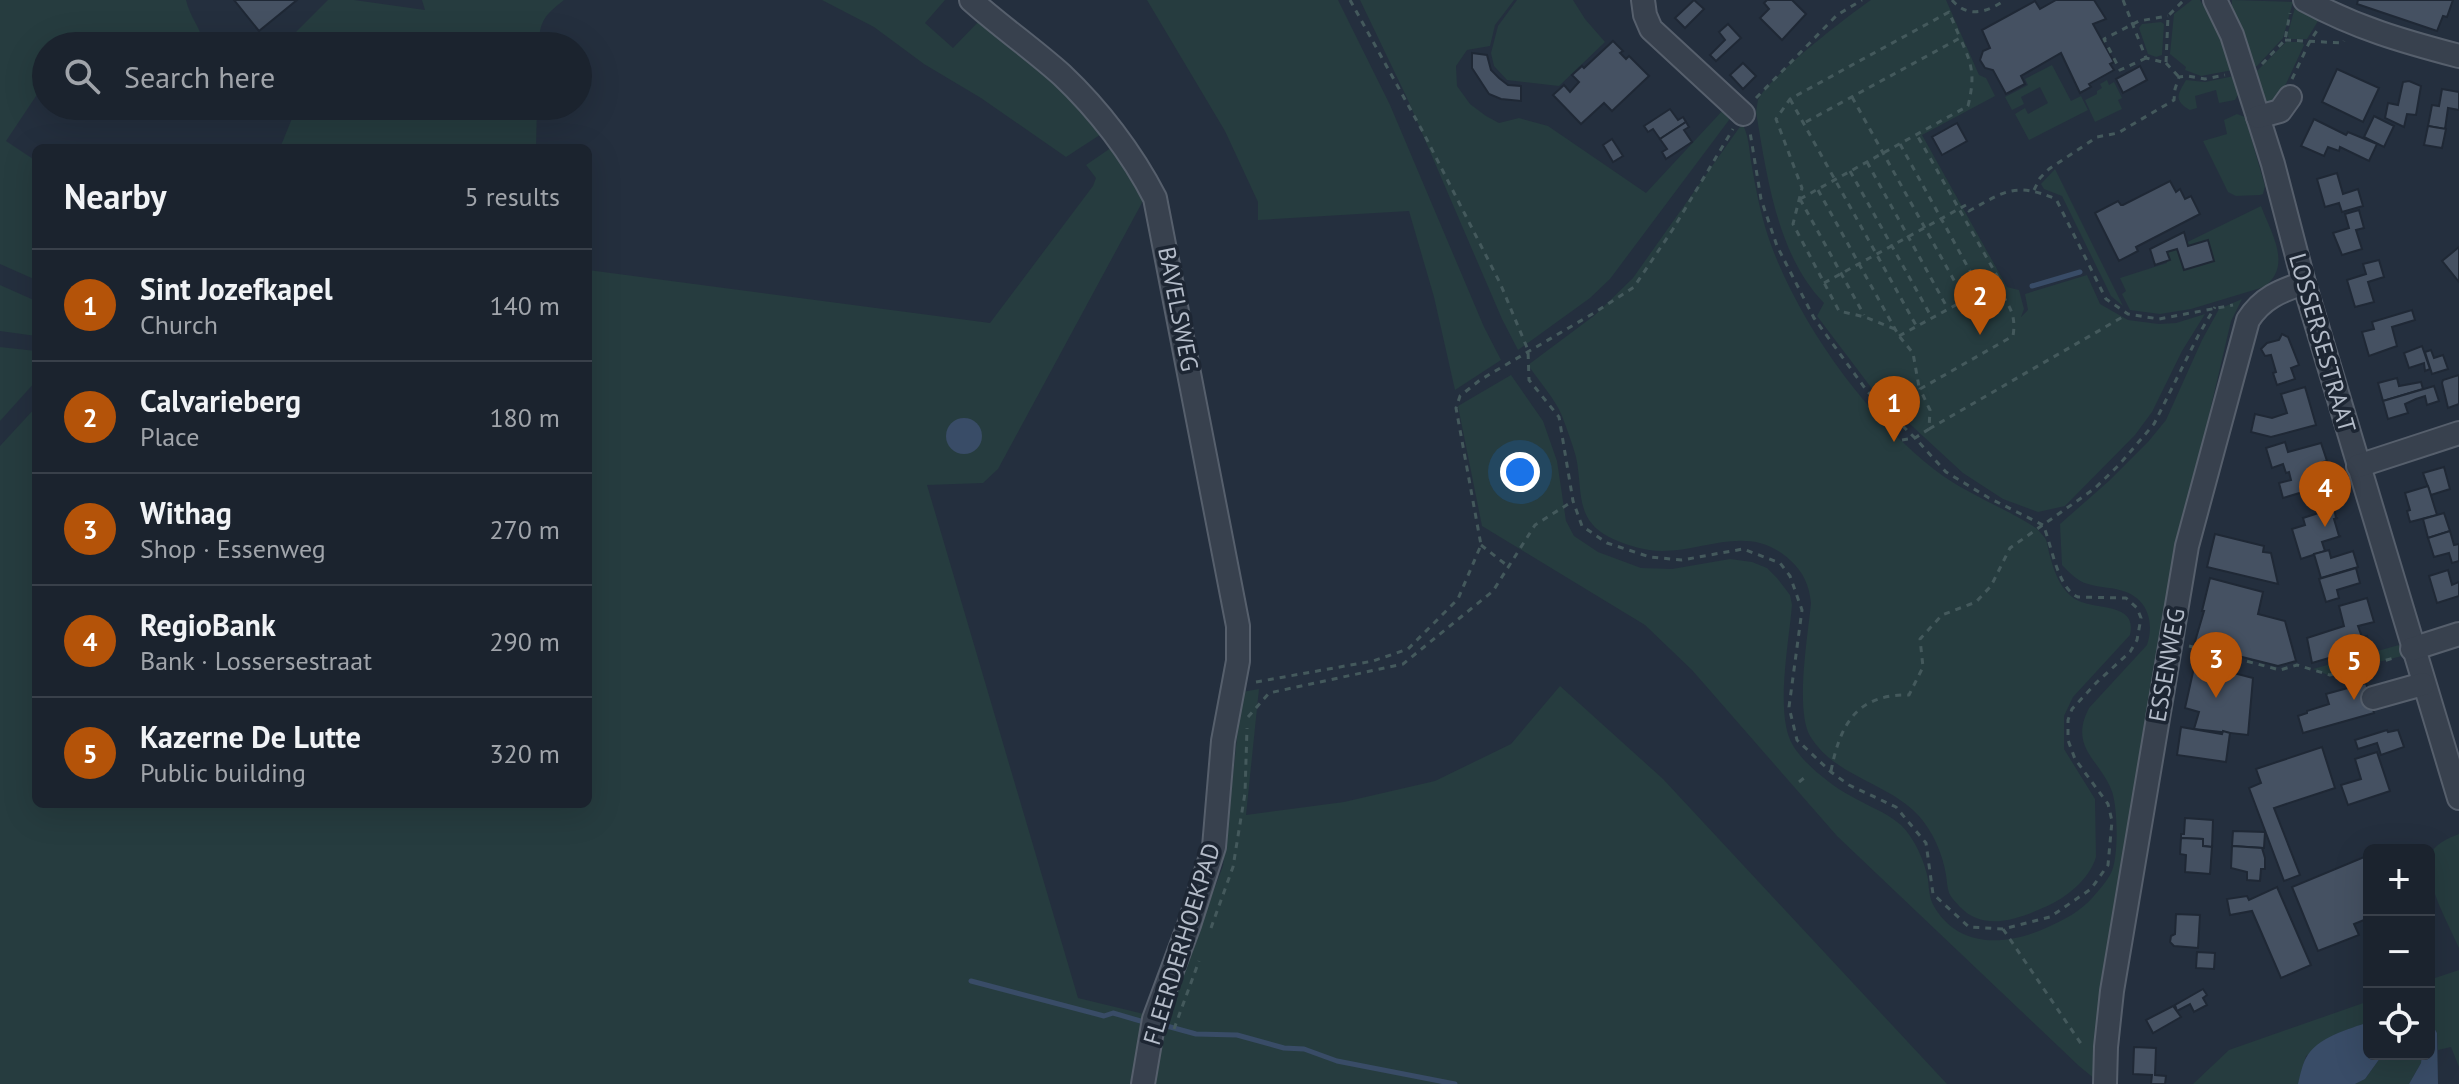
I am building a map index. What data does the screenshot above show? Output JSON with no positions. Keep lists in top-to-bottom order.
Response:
{
  "streets": {
    "street": [
      "BAVELSWEG",
      "LOSSERSESTRAAT",
      "ESSENWEG",
      "FLEERDERHOEKPAD"
    ]
  },
  "crossings": [
    ["BAVELSWEG", "FLEERDERHOEKPAD"],
    ["LOSSERSESTRAAT", "ESSENWEG"]
  ],
  "page": {
    "search": "Search here",
    "heading": ["Nearby", "5 results"],
    "list": [
      {
        "mark": "1",
        "name": "Sint Jozefkapel",
        "note": "Church",
        "value": "140 m"
      },
      {
        "mark": "2",
        "name": "Calvarieberg",
        "note": "Place",
        "value": "180 m"
      },
      {
        "mark": "3",
        "name": "Withag",
        "note": "Shop · Essenweg",
        "value": "270 m"
      },
      {
        "mark": "4",
        "name": "RegioBank",
        "note": "Bank · Lossersestraat",
        "value": "290 m"
      },
      {
        "mark": "5",
        "name": "Kazerne De Lutte",
        "note": "Public building",
        "value": "320 m"
      }
    ],
    "pins": [
      "2",
      "1",
      "4",
      "3",
      "5"
    ],
    "map_buttons": ["+", "−"]
  }
}
